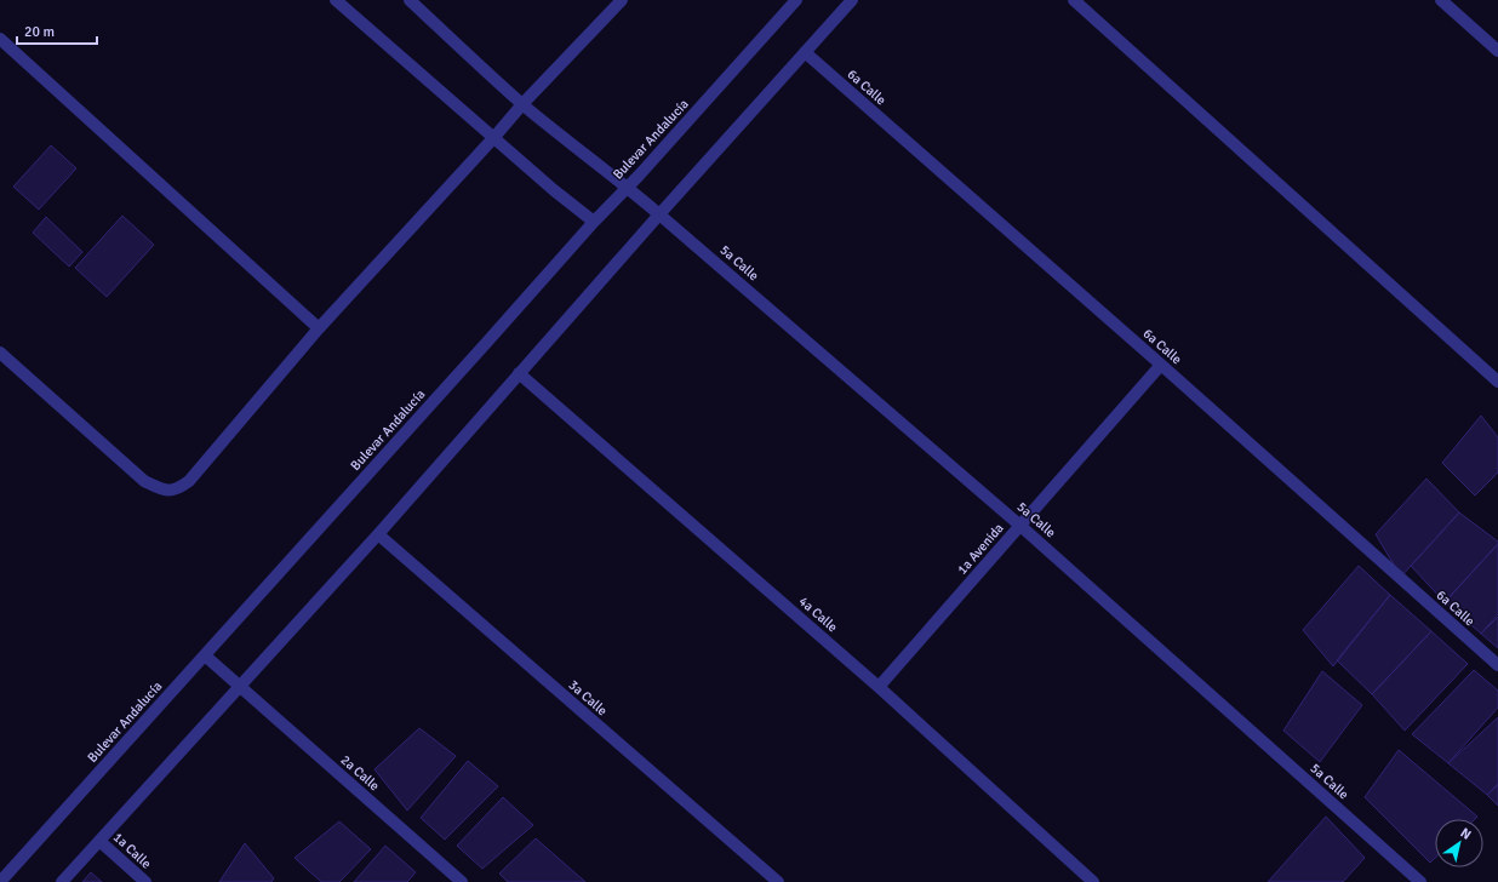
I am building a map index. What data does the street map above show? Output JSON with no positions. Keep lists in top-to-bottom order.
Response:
{
  "streets": {
    "street": [
      "6a Calle",
      "Bulevar Andalucía",
      "5a Calle",
      "1a Avenida",
      "4a Calle",
      "3a Calle",
      "2a Calle",
      "1a Calle"
    ]
  },
  "crossings": [
    ["6a Calle", "1a Avenida"],
    ["Bulevar Andalucía", "5a Calle"],
    ["Bulevar Andalucía", "2a Calle"],
    ["5a Calle", "1a Avenida"],
    ["1a Avenida", "4a Calle"]
  ],
  "scale_bar": "20 m",
  "north": "top right"
}
